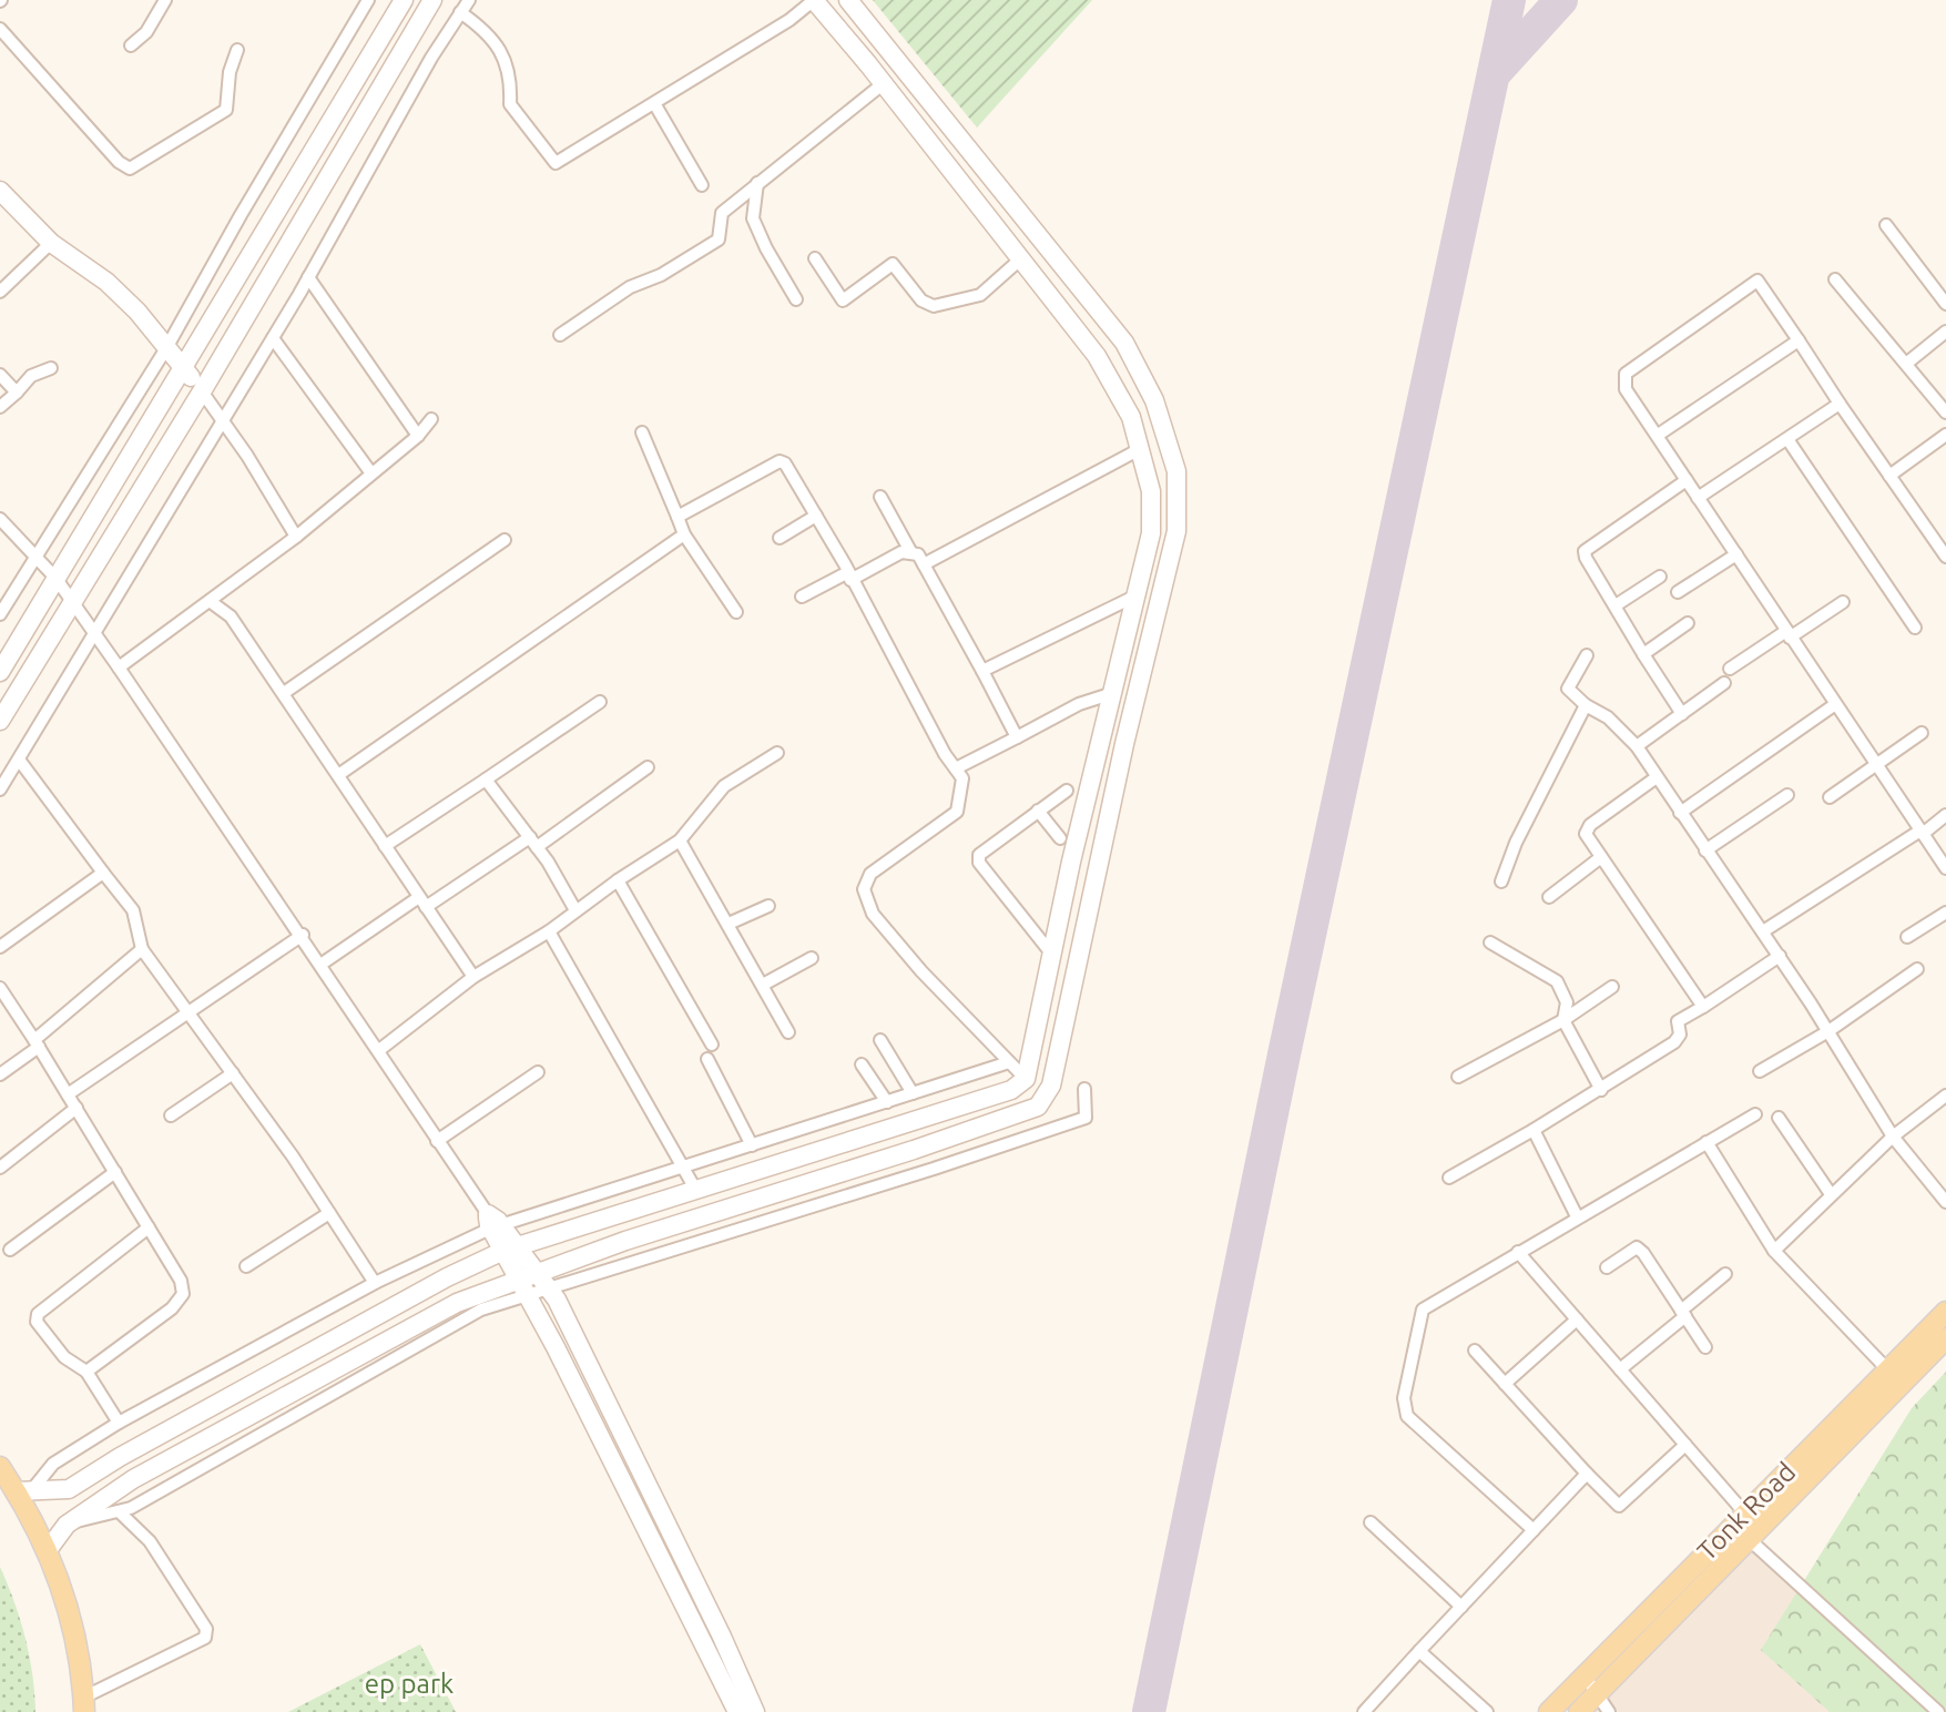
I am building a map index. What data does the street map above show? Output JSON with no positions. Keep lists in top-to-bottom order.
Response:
{
  "streets": {
    "main road": ["Tonk Road"]
  },
  "parks": ["ep park"]
}
